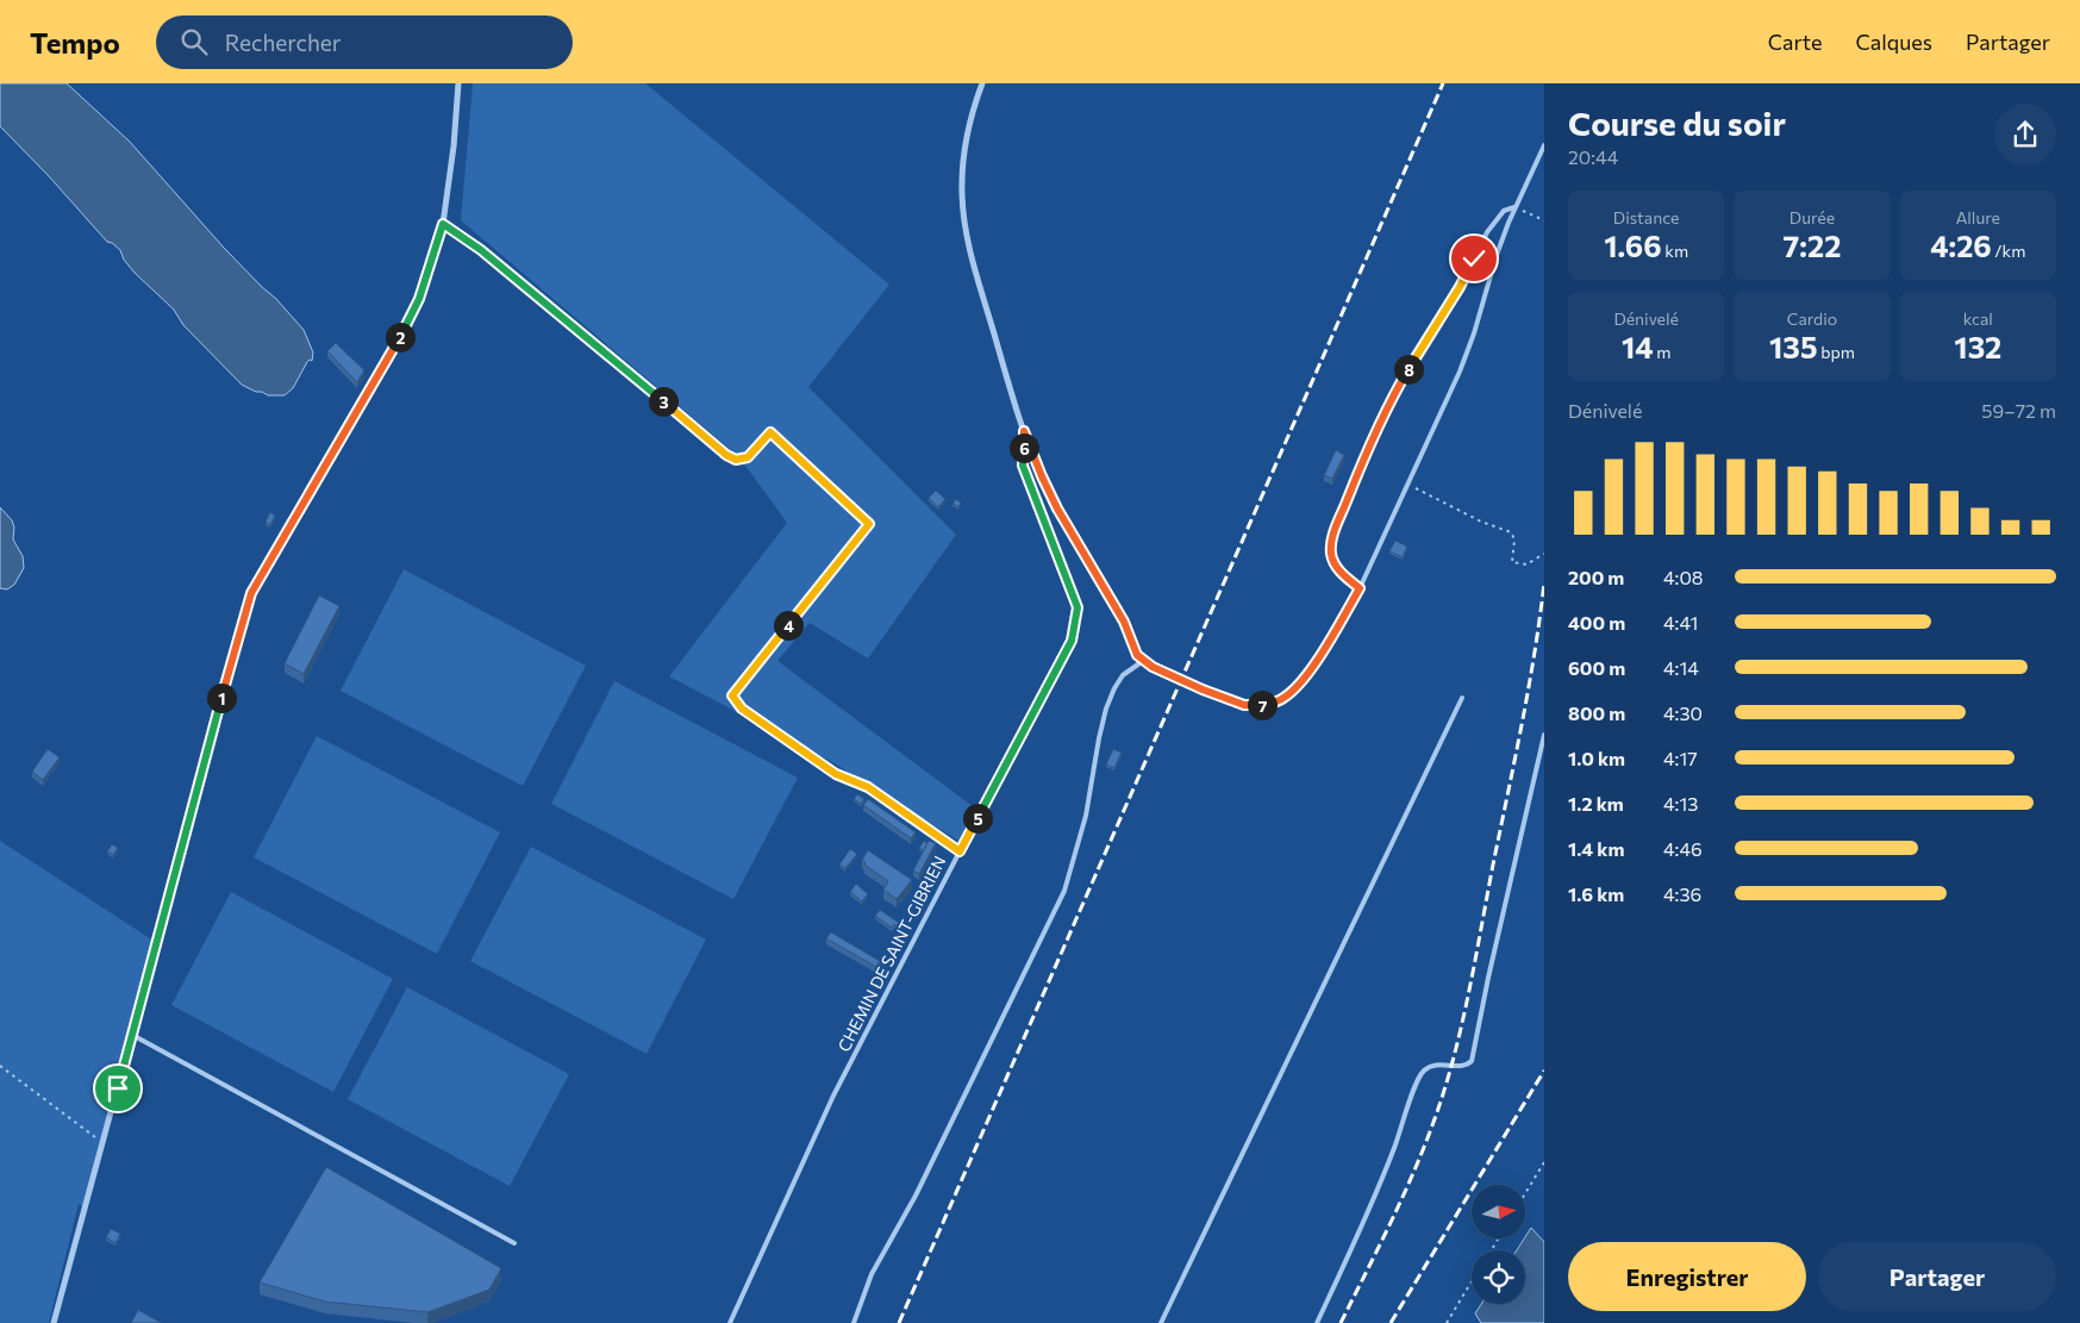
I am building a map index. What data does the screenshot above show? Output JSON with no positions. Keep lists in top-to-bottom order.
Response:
{
  "streets": {
    "lane": ["CHEMIN DE SAINT-GIBRIEN"]
  },
  "north": "right",
  "page": {
    "header": "Tempo",
    "search": "Rechercher",
    "nav": ["Carte", "Calques", "Partager"],
    "heading": ["Course du soir", "20:44"],
    "stats": [
      ["Distance", "1.66 km"],
      ["Durée", "7:22"],
      ["Allure", "4:26 /km"],
      ["Dénivelé", "14 m"],
      ["Cardio", "135 bpm"],
      ["kcal", "132"]
    ],
    "pins": [
      "2",
      "8",
      "3",
      "6",
      "4",
      "1",
      "7",
      "5"
    ],
    "chart": ["Dénivelé", "59–72 m"],
    "list": [
      {
        "name": "200 m",
        "note": "4:08"
      },
      {
        "name": "400 m",
        "note": "4:41"
      },
      {
        "name": "600 m",
        "note": "4:14"
      },
      {
        "name": "800 m",
        "note": "4:30"
      },
      {
        "name": "1.0 km",
        "note": "4:17"
      },
      {
        "name": "1.2 km",
        "note": "4:13"
      },
      {
        "name": "1.4 km",
        "note": "4:46"
      },
      {
        "name": "1.6 km",
        "note": "4:36"
      }
    ],
    "buttons": ["Enregistrer", "Partager"]
  }
}
